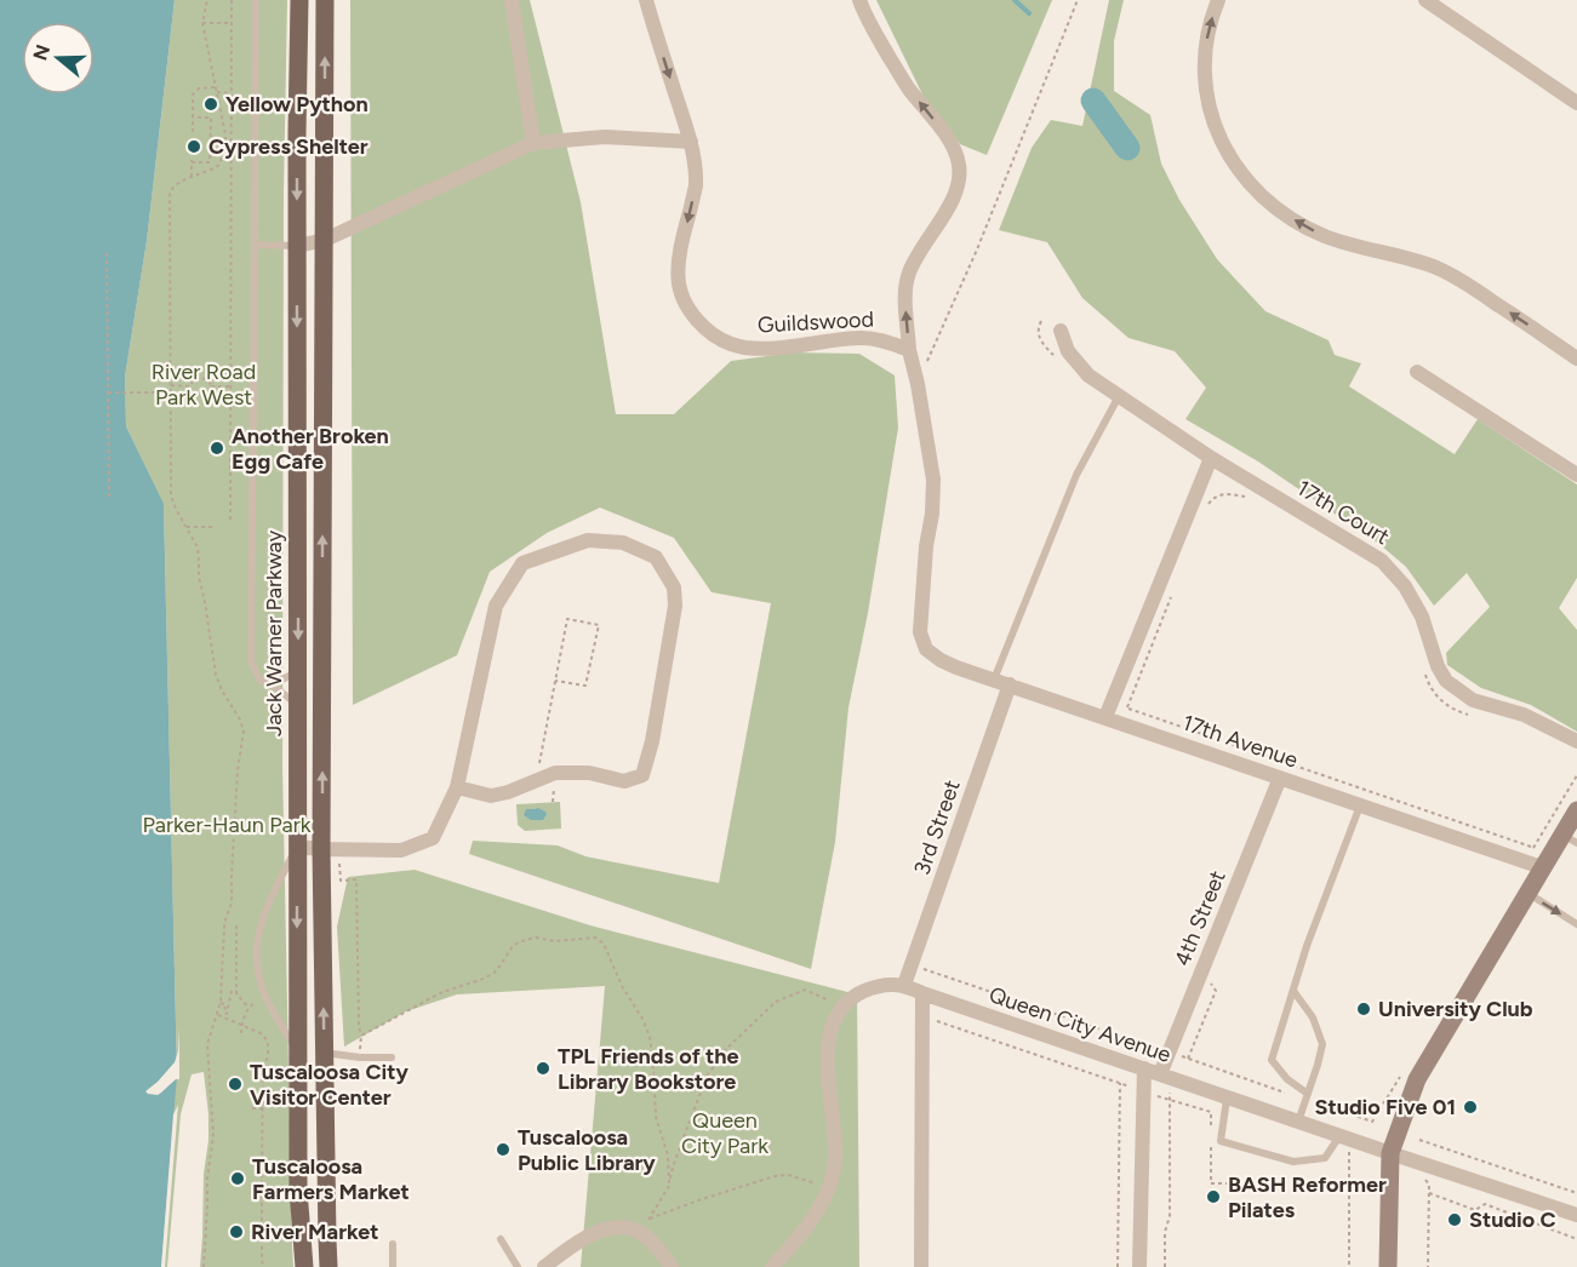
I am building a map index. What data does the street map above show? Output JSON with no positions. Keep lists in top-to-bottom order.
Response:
{
  "streets": {
    "main road": ["Jack Warner Parkway"],
    "street": [
      "Guildswood",
      "17th Court",
      "17th Avenue",
      "3rd Street",
      "4th Street",
      "Queen City Avenue"
    ]
  },
  "crossings": [
    ["17th Avenue", "3rd Street"],
    ["17th Avenue", "4th Street"],
    ["3rd Street", "Queen City Avenue"],
    ["4th Street", "Queen City Avenue"]
  ],
  "parks": ["River Road Park West", "Parker-Haun Park", "Queen City Park"],
  "places": [
    "Yellow Python",
    "Cypress Shelter",
    "Another Broken Egg Cafe",
    "University Club",
    "TPL Friends of the Library Bookstore",
    "Tuscaloosa City Visitor Center",
    "Studio Five 01",
    "Tuscaloosa Public Library",
    "Tuscaloosa Farmers Market",
    "BASH Reformer Pilates",
    "Studio C",
    "River Market"
  ],
  "north": "left"
}
